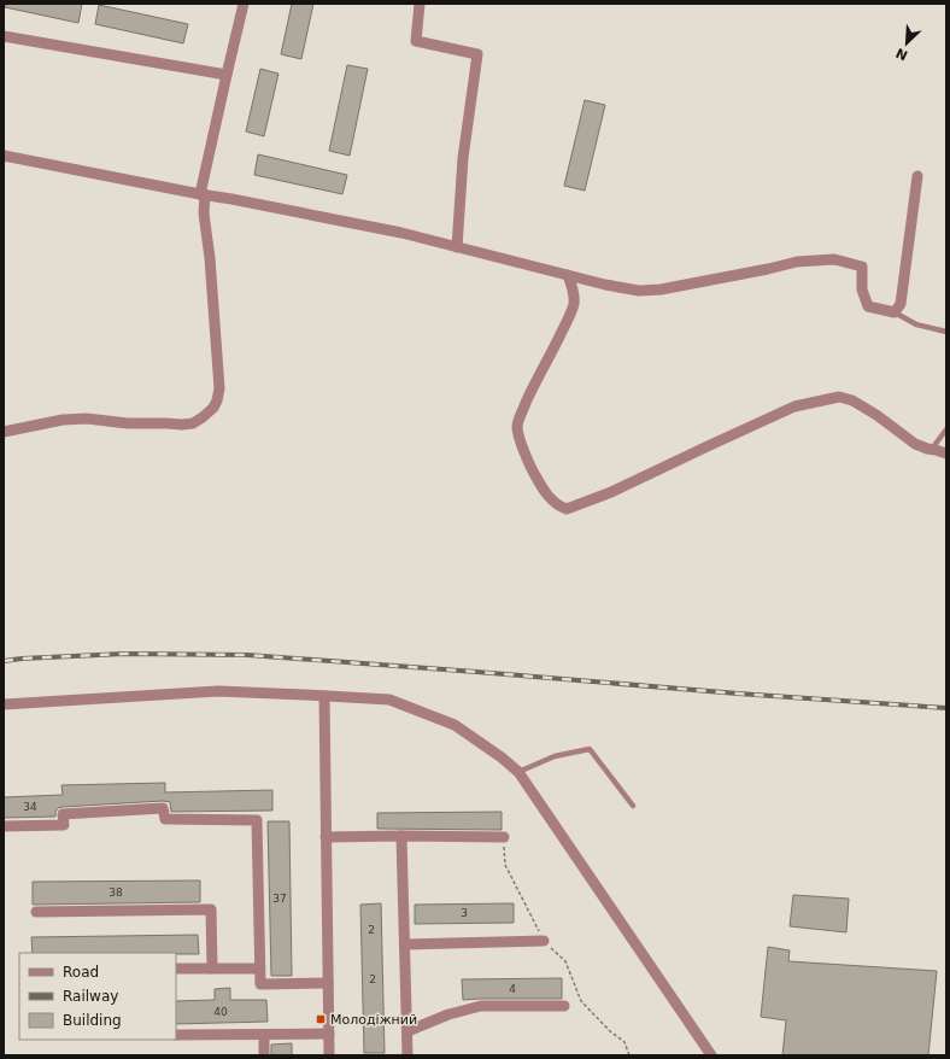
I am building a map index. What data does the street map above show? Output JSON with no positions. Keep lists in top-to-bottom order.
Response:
{
  "places": {
    "transit": ["Молодіжний"]
  },
  "house_numbers": [
    "34",
    "38",
    "37",
    "3",
    "2",
    "2",
    "4",
    "40"
  ],
  "legend": ["Road", "Railway", "Building"],
  "north": "bottom left"
}
